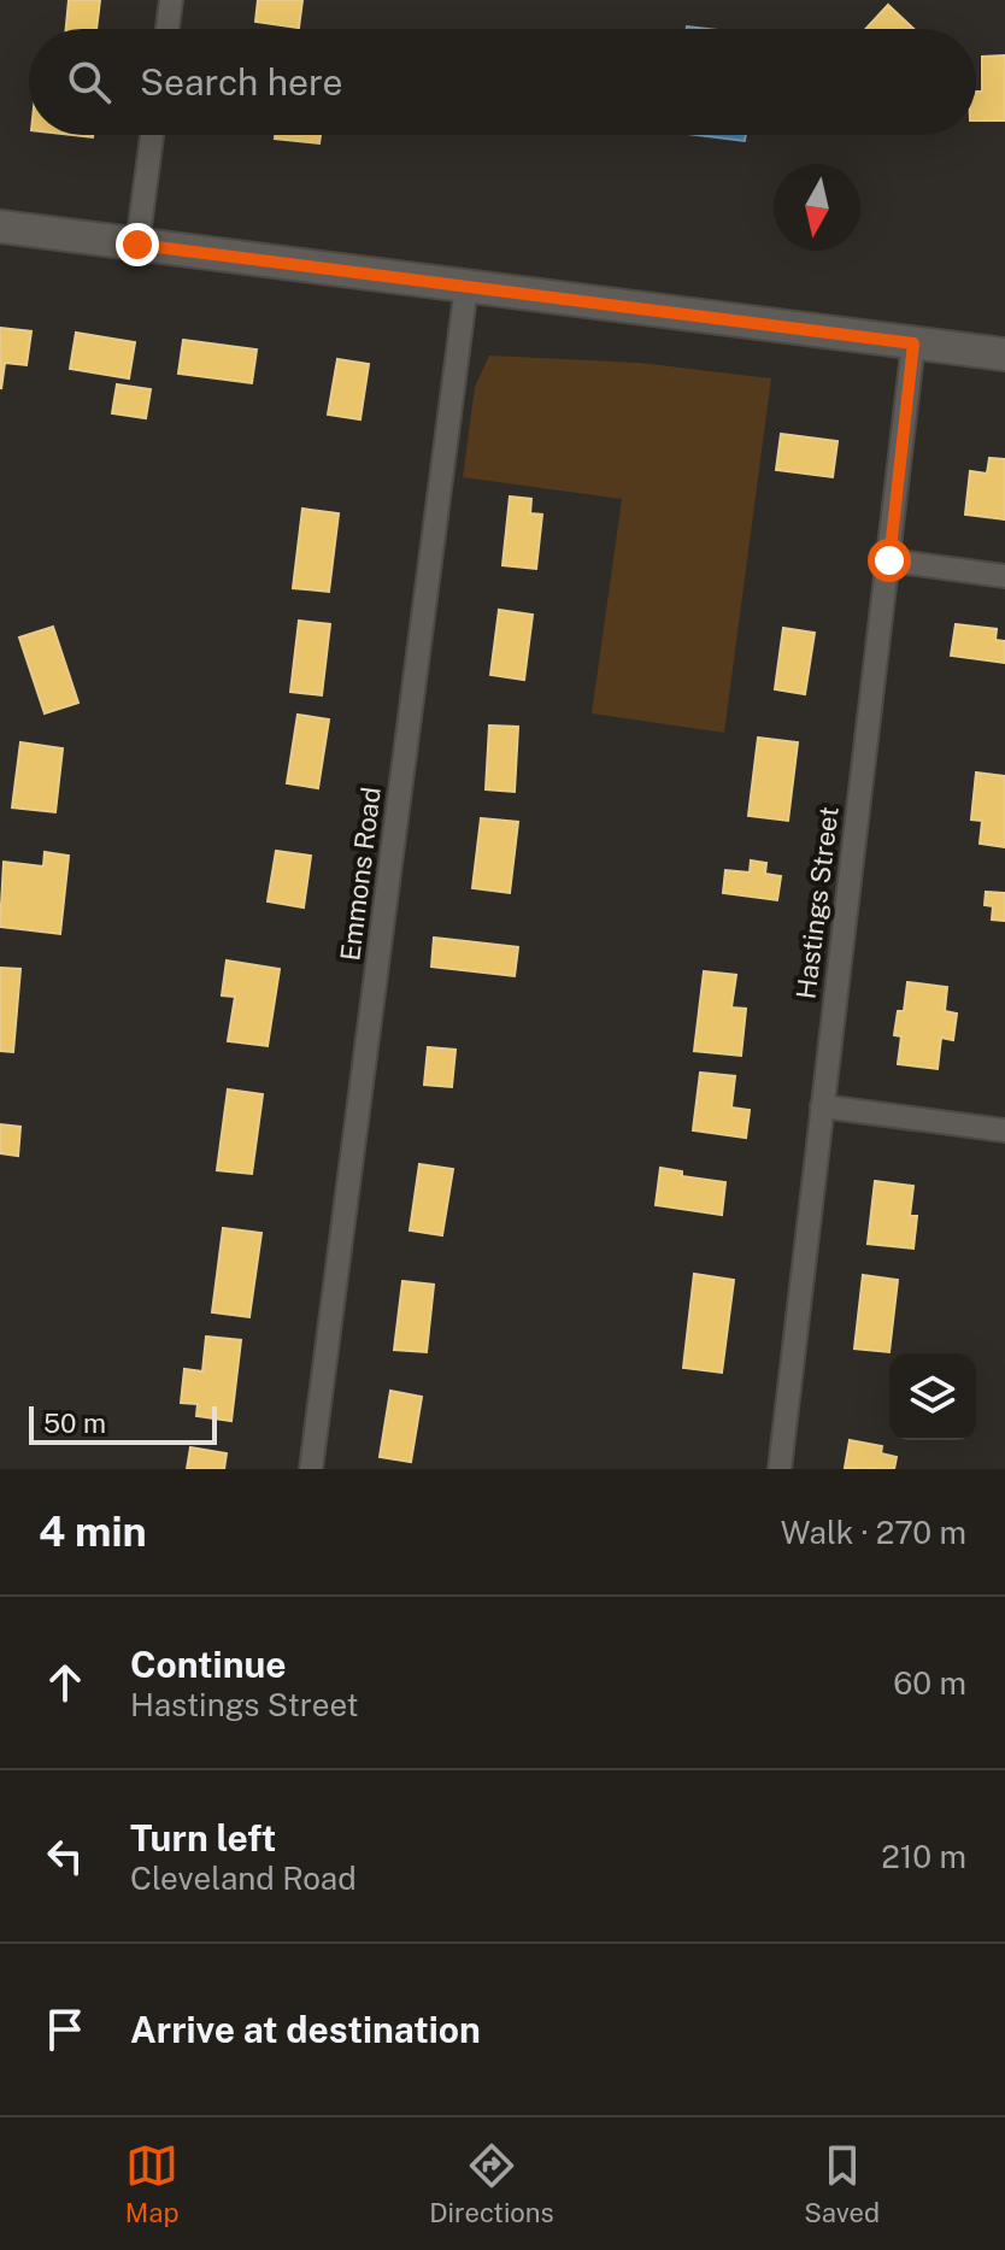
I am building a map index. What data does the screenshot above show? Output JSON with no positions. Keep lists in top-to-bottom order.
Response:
{
  "streets": {
    "street": ["Emmons Road", "Hastings Street"]
  },
  "scale_bar": "50 m",
  "north": "bottom",
  "page": {
    "search": "Search here",
    "scale": "50 m",
    "heading": ["4 min", "Walk · 270 m"],
    "list": [
      ["Continue", "Hastings Street", "60 m"],
      ["Turn left", "Cleveland Road", "210 m"],
      "Arrive at destination"
    ],
    "nav": ["Map", "Directions", "Saved"]
  }
}
